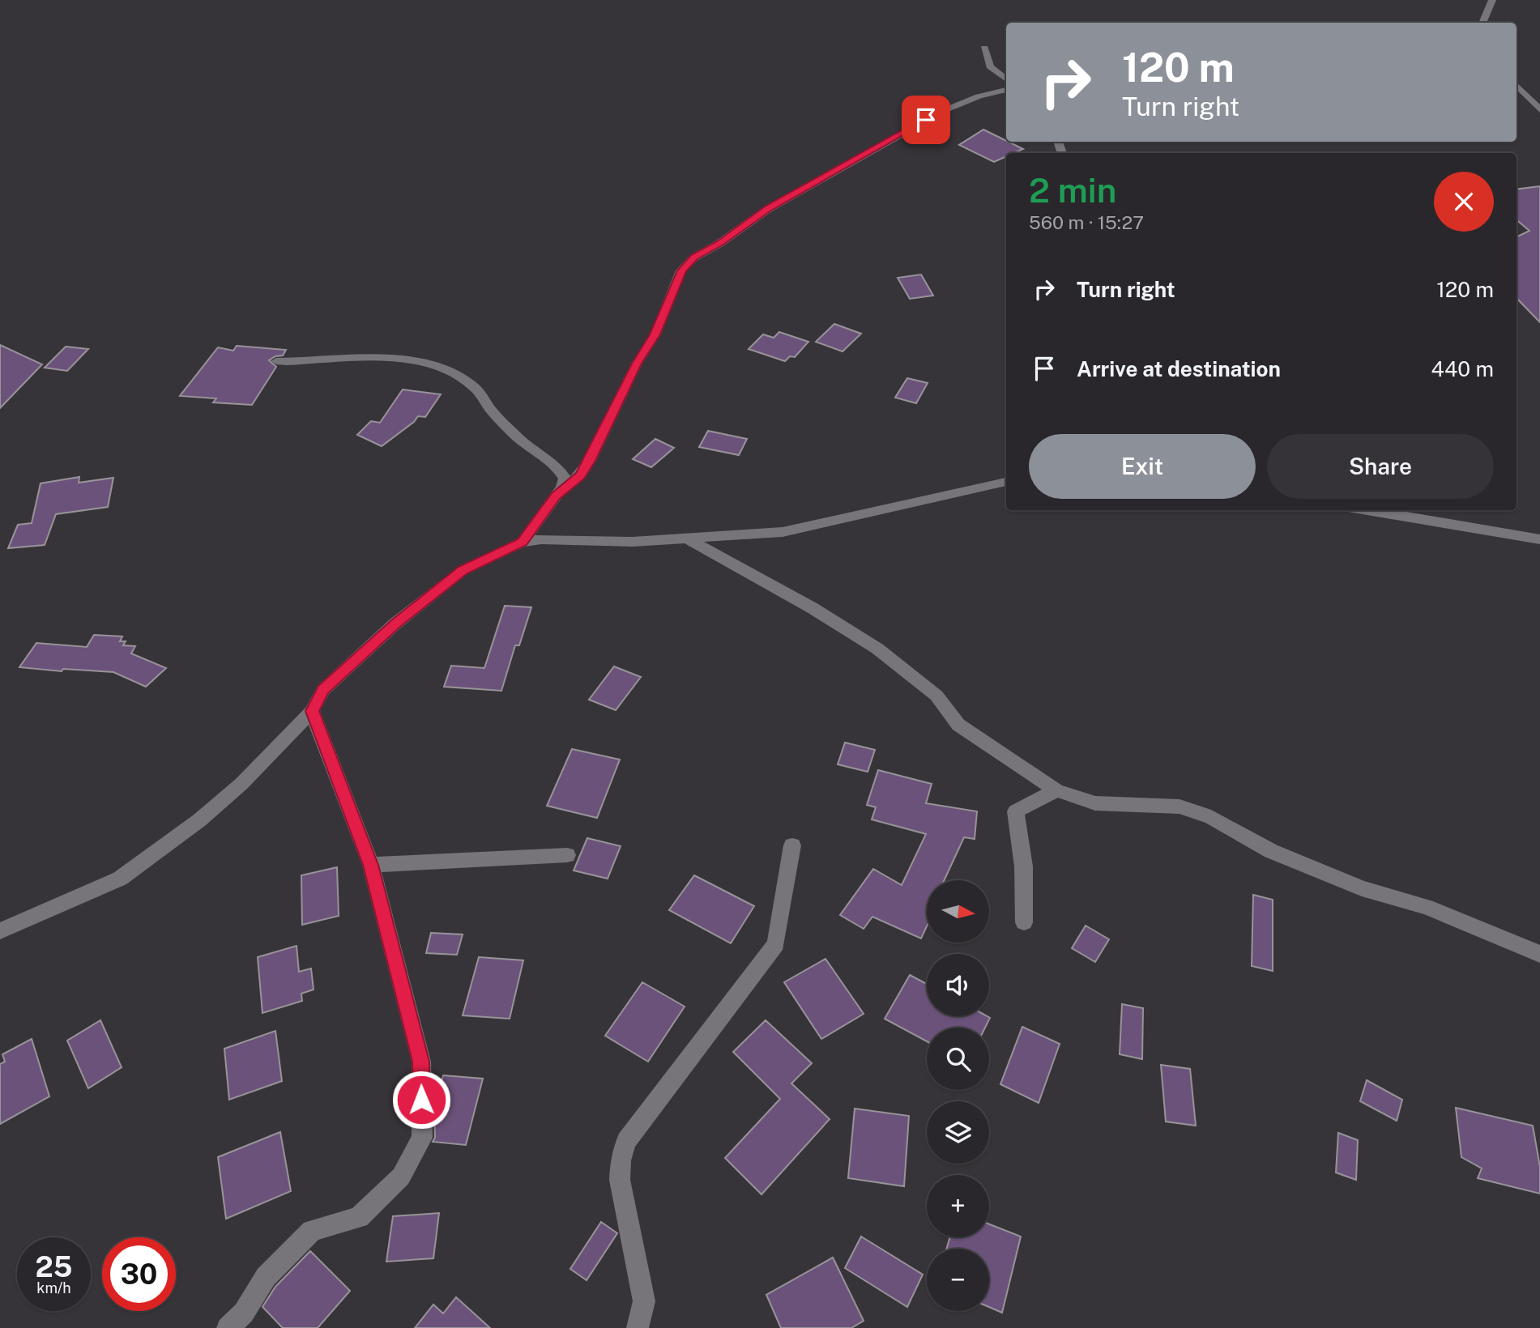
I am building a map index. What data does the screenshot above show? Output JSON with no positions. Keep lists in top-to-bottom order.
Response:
{
  "north": "right",
  "page": {
    "turn": ["120 m", "Turn right"],
    "heading": ["2 min", "560 m · 15:27"],
    "list": [
      {
        "name": "Turn right",
        "value": "120 m"
      },
      {
        "name": "Arrive at destination",
        "value": "440 m"
      }
    ],
    "buttons": ["Exit", "Share"],
    "map_buttons": ["+", "−"],
    "speed": "25 km/h",
    "limit": "30"
  }
}
